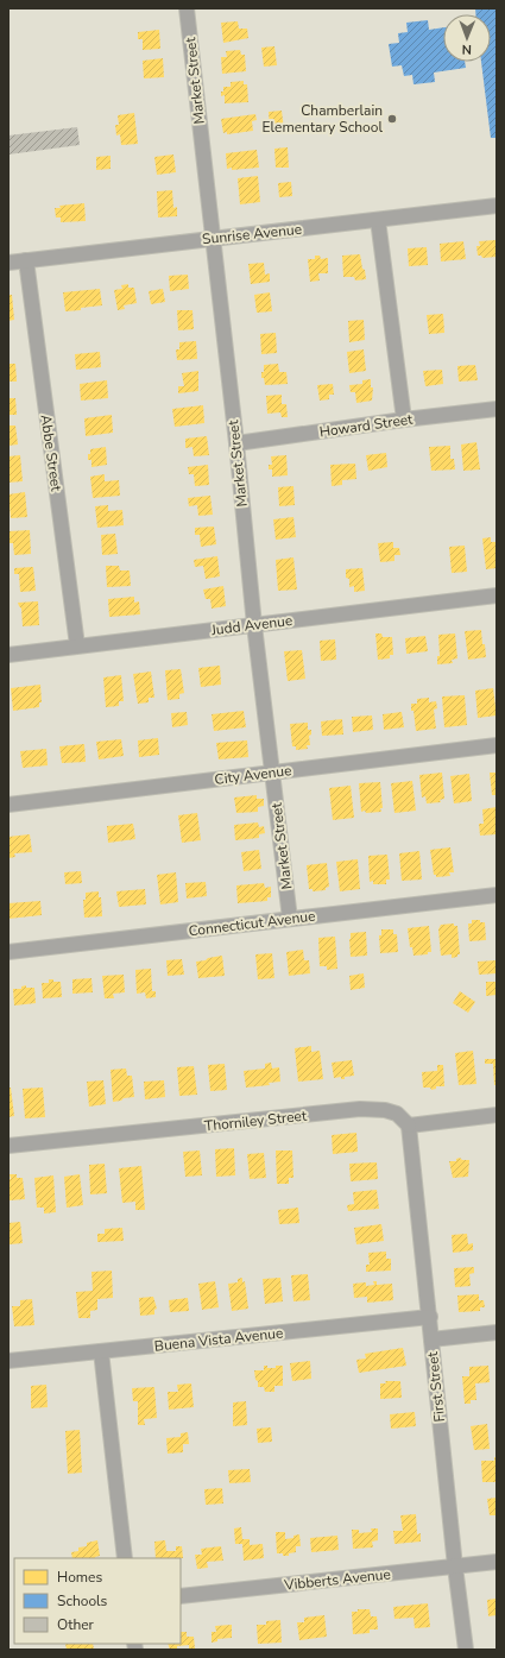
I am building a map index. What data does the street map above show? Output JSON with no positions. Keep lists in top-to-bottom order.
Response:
{
  "streets": {
    "street": [
      "Market Street",
      "Sunrise Avenue",
      "Howard Street",
      "Abbe Street",
      "Judd Avenue",
      "City Avenue",
      "Connecticut Avenue",
      "Thorniley Street",
      "Buena Vista Avenue",
      "First Street",
      "Vibberts Avenue"
    ]
  },
  "crossings": [
    ["Market Street", "Sunrise Avenue"],
    ["Market Street", "Howard Street"],
    ["Market Street", "Judd Avenue"],
    ["Market Street", "City Avenue"],
    ["Market Street", "Connecticut Avenue"],
    ["Sunrise Avenue", "Abbe Street"],
    ["Abbe Street", "Judd Avenue"],
    ["Thorniley Street", "First Street"],
    ["Buena Vista Avenue", "First Street"],
    ["First Street", "Vibberts Avenue"]
  ],
  "places": ["Chamberlain Elementary School"],
  "legend": ["Homes", "Schools", "Other"],
  "north": "bottom"
}
